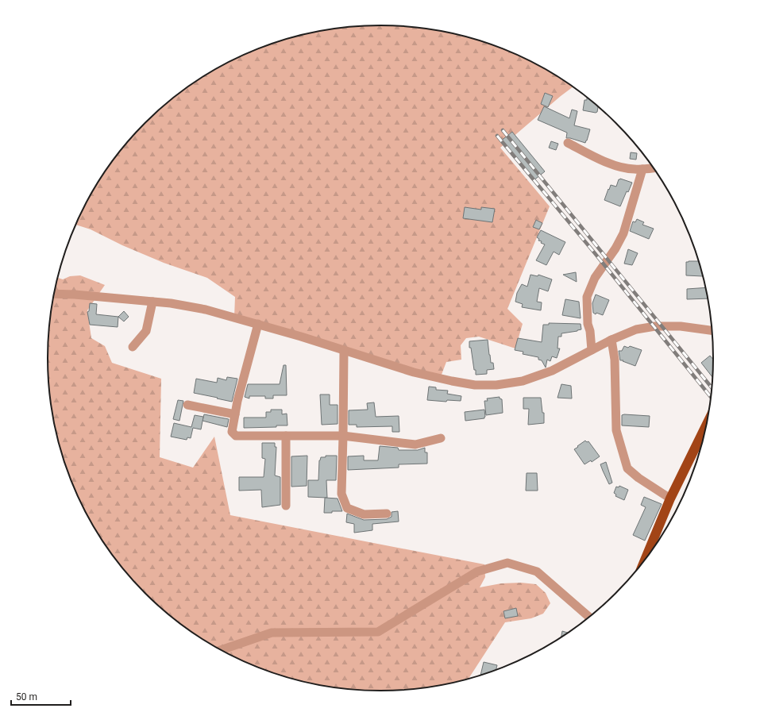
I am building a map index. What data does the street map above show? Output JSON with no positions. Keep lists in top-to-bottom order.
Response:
{
  "scale_bar": "50 m"
}
